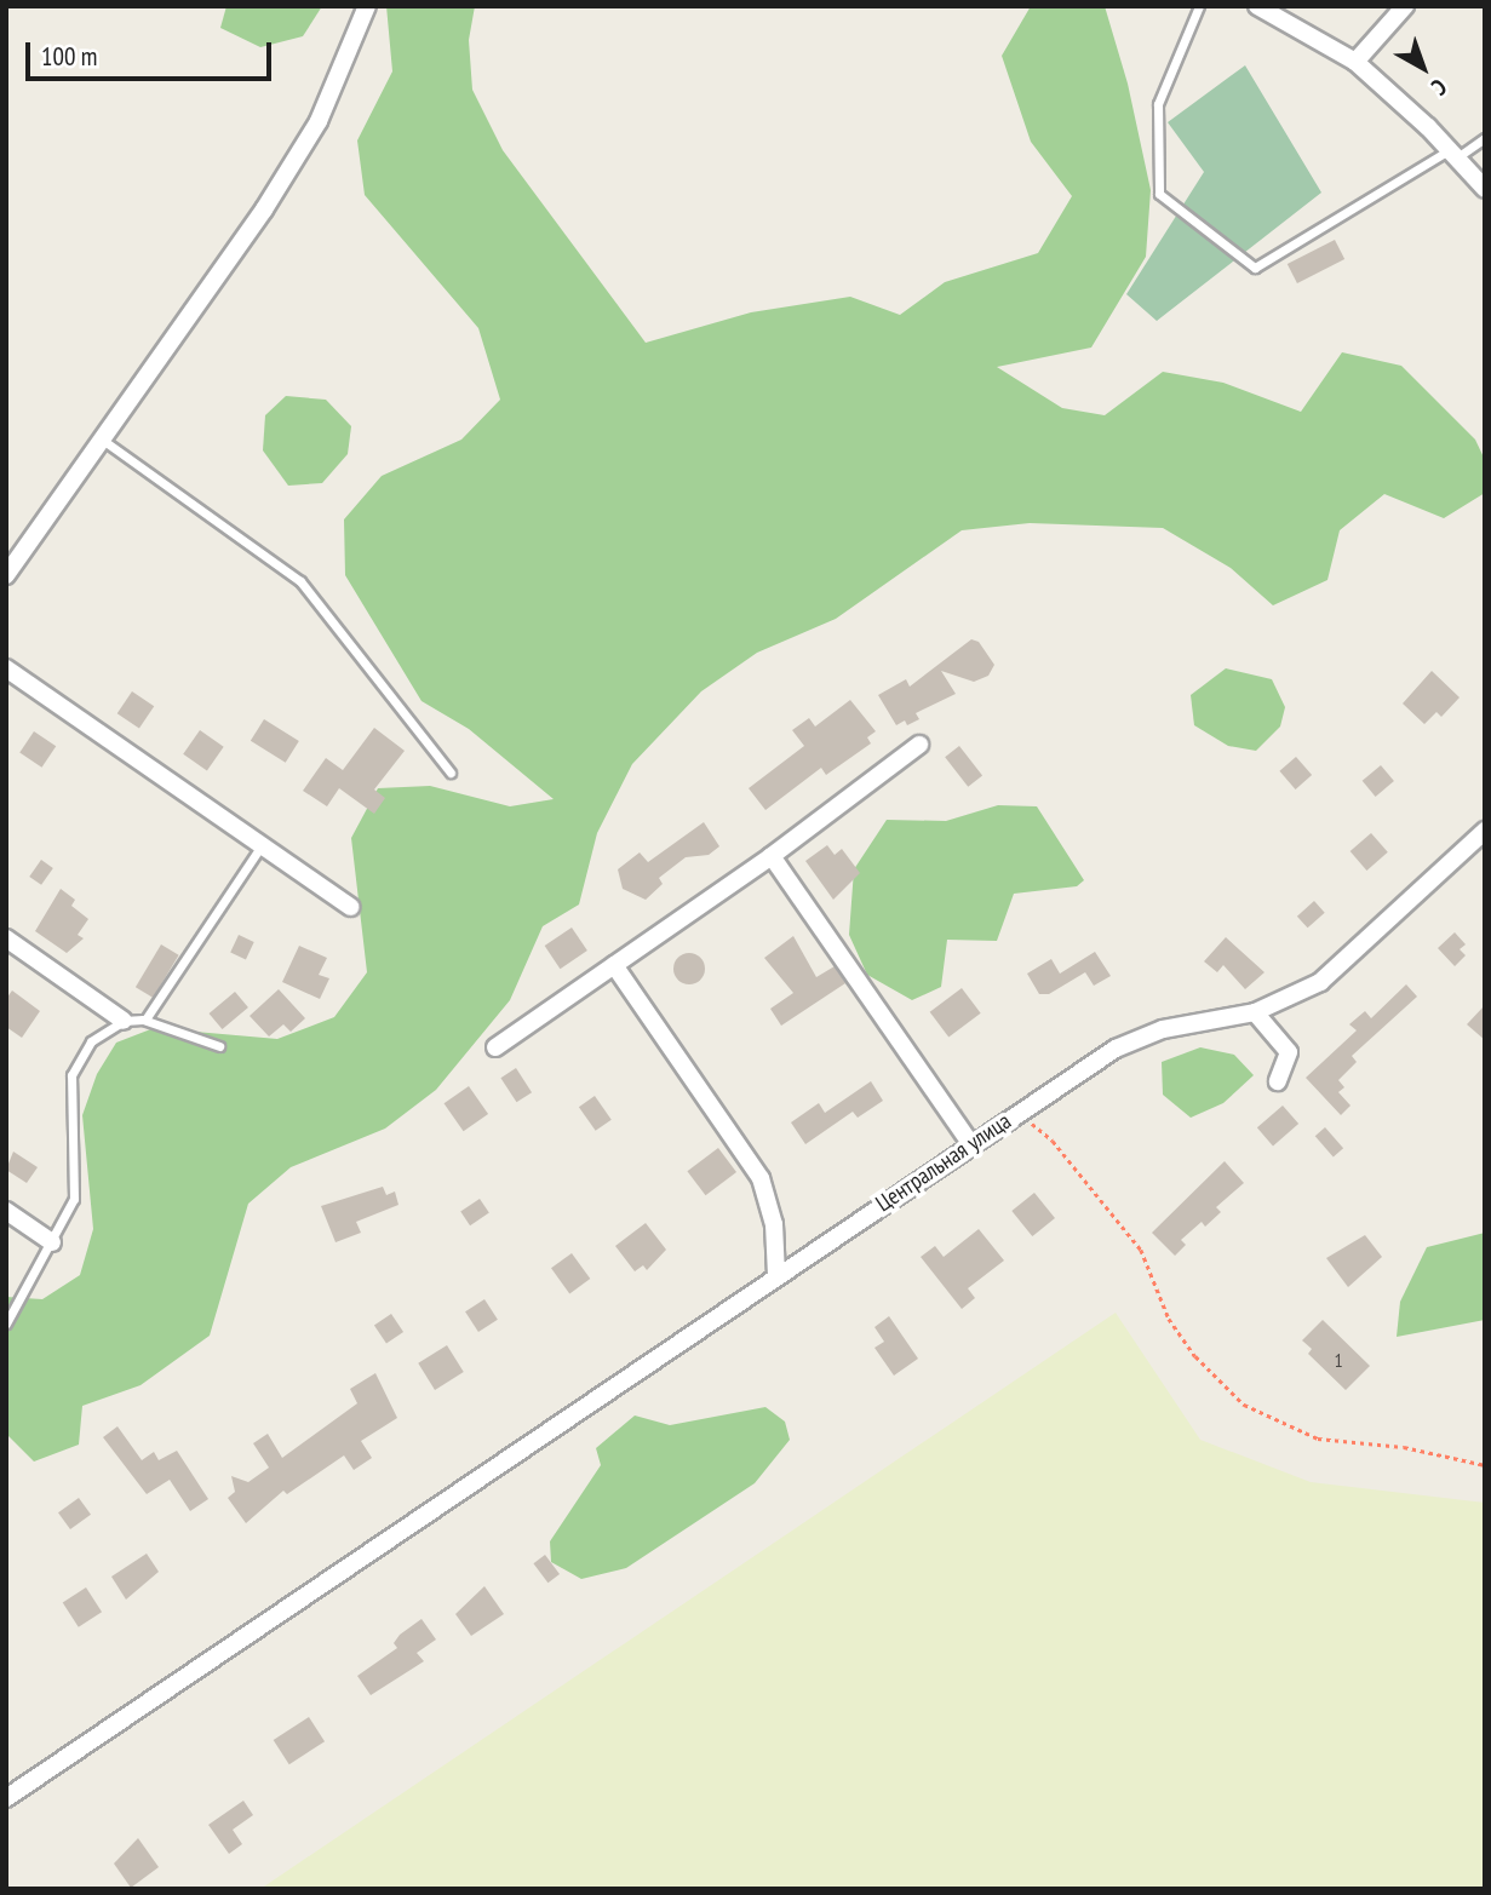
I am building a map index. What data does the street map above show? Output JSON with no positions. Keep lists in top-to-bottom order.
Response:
{
  "streets": {
    "street": ["Центральная улица"]
  },
  "house_numbers": ["1"],
  "scale_bar": "100 m",
  "north": "bottom right"
}
